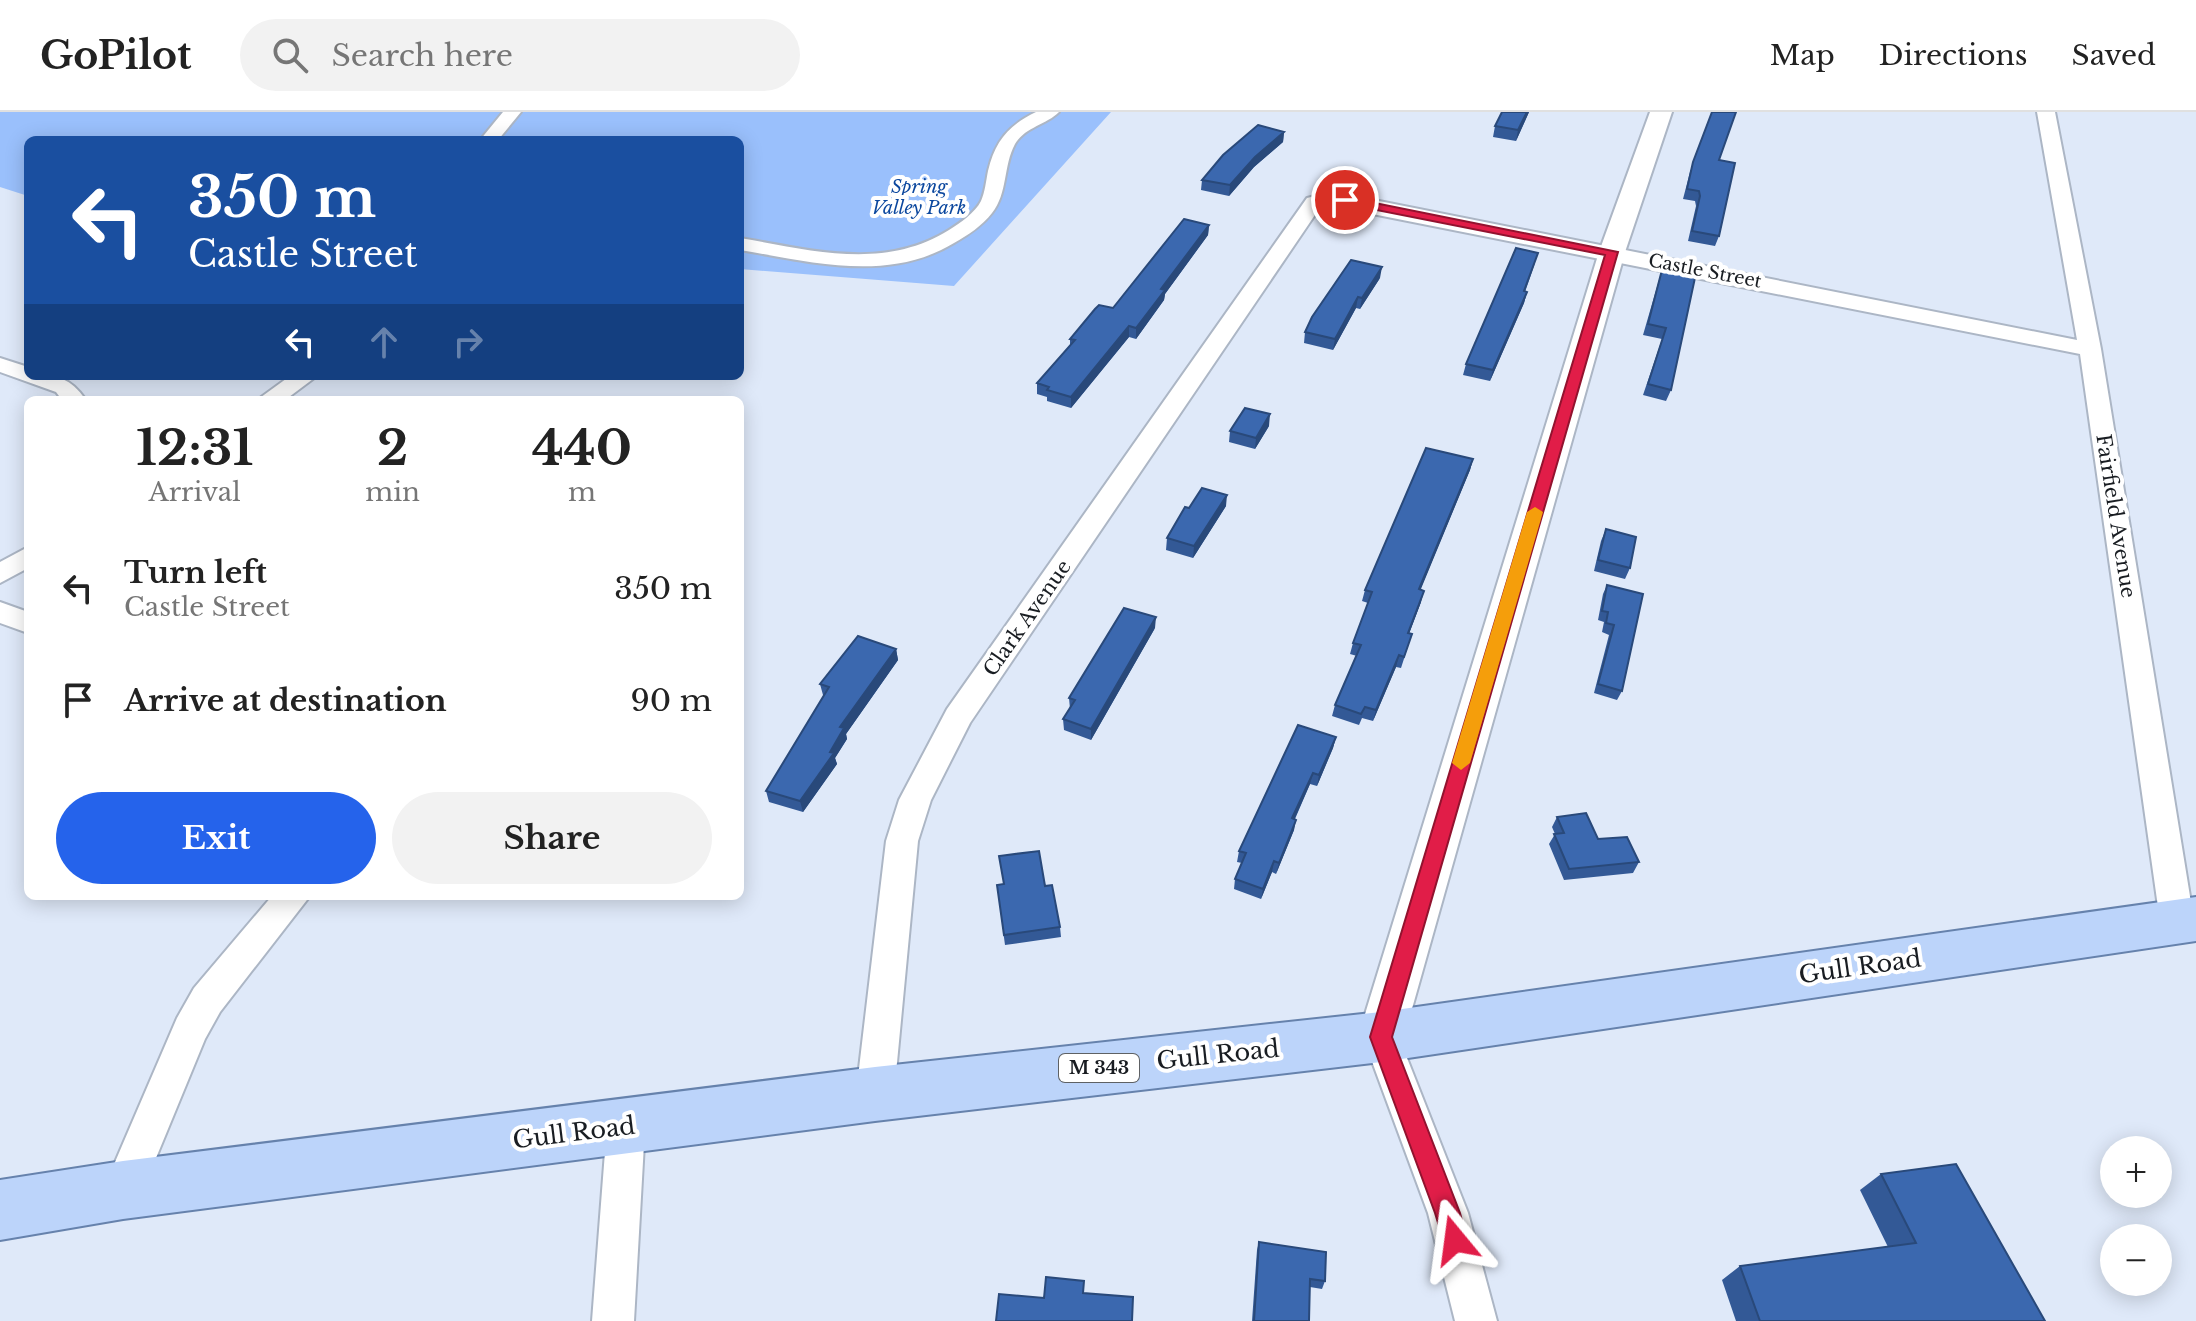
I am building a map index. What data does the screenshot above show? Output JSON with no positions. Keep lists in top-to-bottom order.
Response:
{
  "streets": {
    "main road": ["Gull Road", "M 343"],
    "street": ["Castle Street", "Fairfield Avenue", "Clark Avenue"]
  },
  "crossings": [
    ["Castle Street", "Fairfield Avenue"],
    ["Castle Street", "Clark Avenue"],
    ["Fairfield Avenue", "Gull Road"],
    ["Clark Avenue", "Gull Road"]
  ],
  "parks": ["Spring Valley Park"],
  "page": {
    "header": "GoPilot",
    "search": "Search here",
    "nav": ["Map", "Directions", "Saved"],
    "turn": ["350 m", "Castle Street"],
    "eta": [
      "12:31",
      "Arrival",
      "2",
      "min",
      "440",
      "m"
    ],
    "list": [
      {
        "name": "Turn left",
        "note": "Castle Street",
        "value": "350 m"
      },
      {
        "name": "Arrive at destination",
        "value": "90 m"
      }
    ],
    "buttons": ["Exit", "Share"],
    "map_buttons": ["+", "−"]
  }
}
